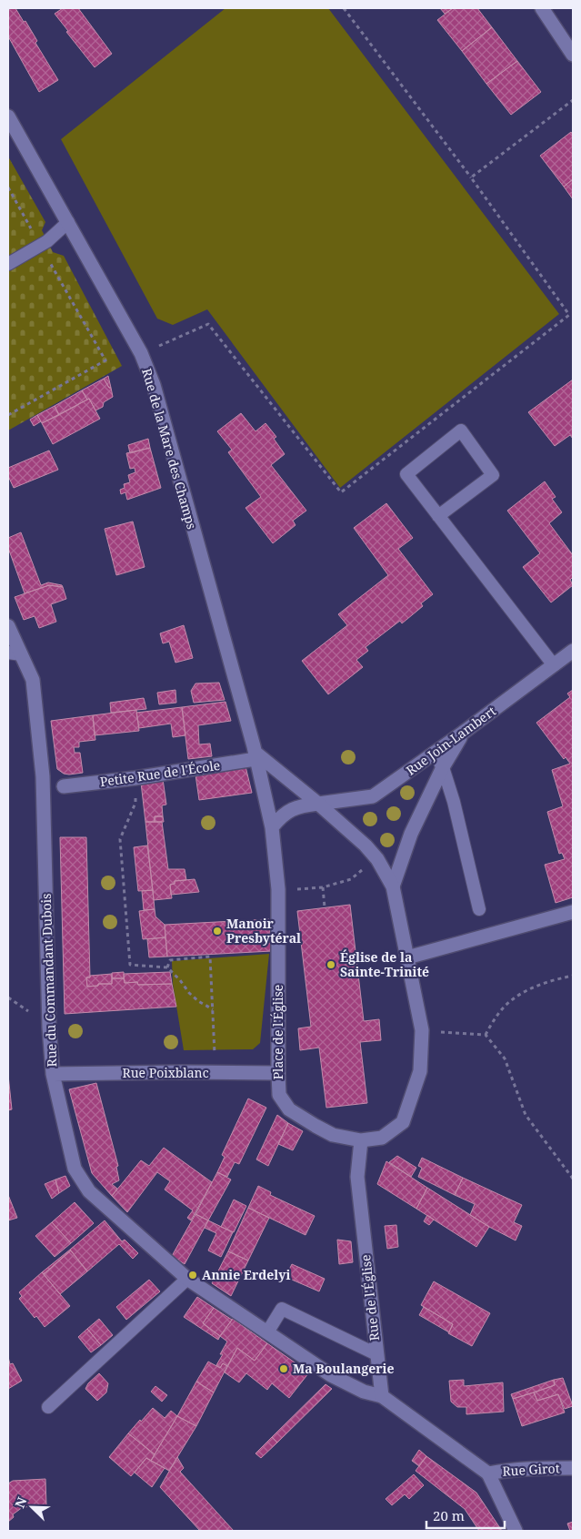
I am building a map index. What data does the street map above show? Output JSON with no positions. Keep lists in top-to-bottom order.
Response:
{
  "streets": {
    "street": [
      "Rue de la Mare des Champs",
      "Rue Join-Lambert",
      "Petite Rue de l'École",
      "Rue du Commandant Dubois",
      "Place de l'Église",
      "Rue Poixblanc",
      "Rue de l'Église",
      "Rue Girot"
    ]
  },
  "crossings": [
    ["Rue de la Mare des Champs", "Petite Rue de l'École"],
    ["Rue de la Mare des Champs", "Place de l'Église"],
    ["Rue Join-Lambert", "Place de l'Église"],
    ["Rue du Commandant Dubois", "Rue Poixblanc"],
    ["Rue du Commandant Dubois", "Rue de l'Église"],
    ["Place de l'Église", "Rue Poixblanc"],
    ["Place de l'Église", "Rue de l'Église"]
  ],
  "places": [
    "Manoir Presbytéral",
    "Église de la Sainte-Trinité",
    "Annie Erdelyi",
    "Ma Boulangerie"
  ],
  "scale_bar": "20 m",
  "north": "top left"
}
